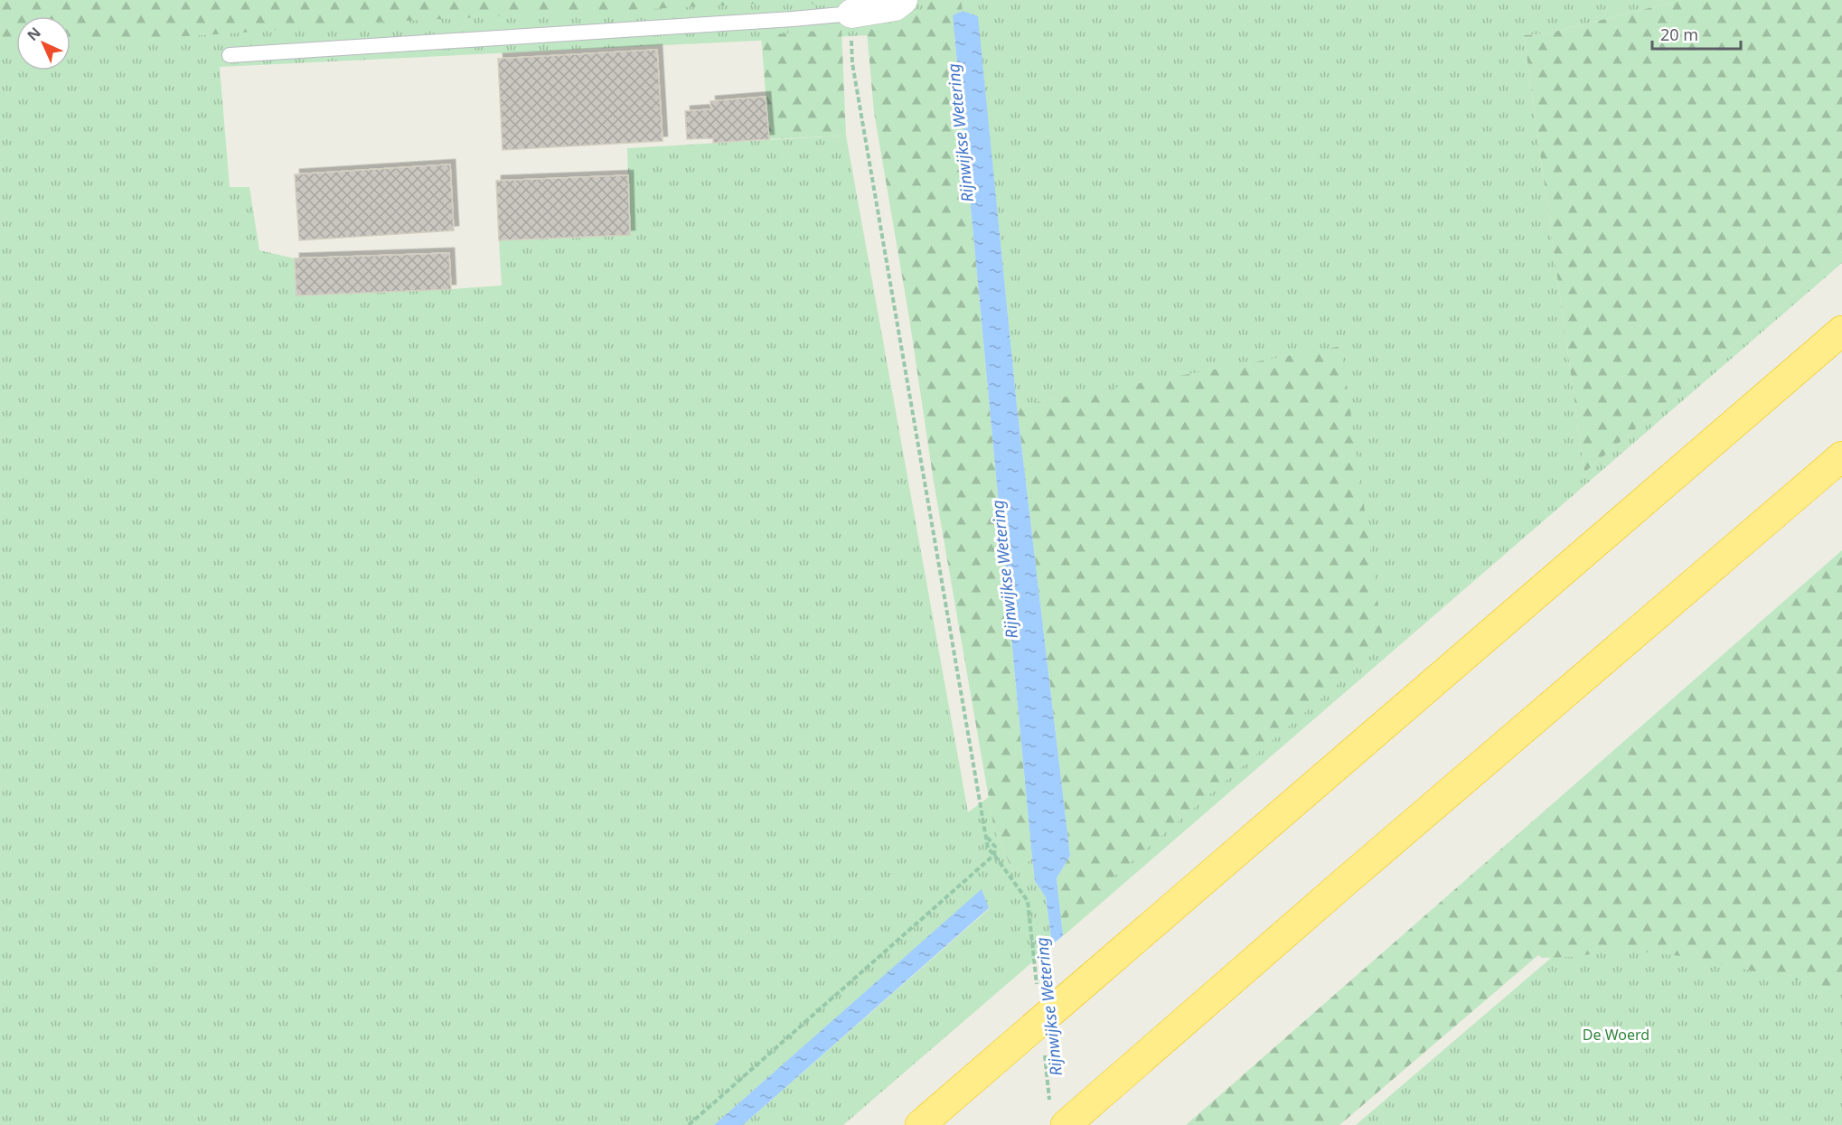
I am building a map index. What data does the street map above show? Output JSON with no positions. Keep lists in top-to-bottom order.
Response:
{
  "water": ["Rijnwijkse Wetering"],
  "parks": ["De Woerd"],
  "scale_bar": "20 m",
  "north": "top left"
}
